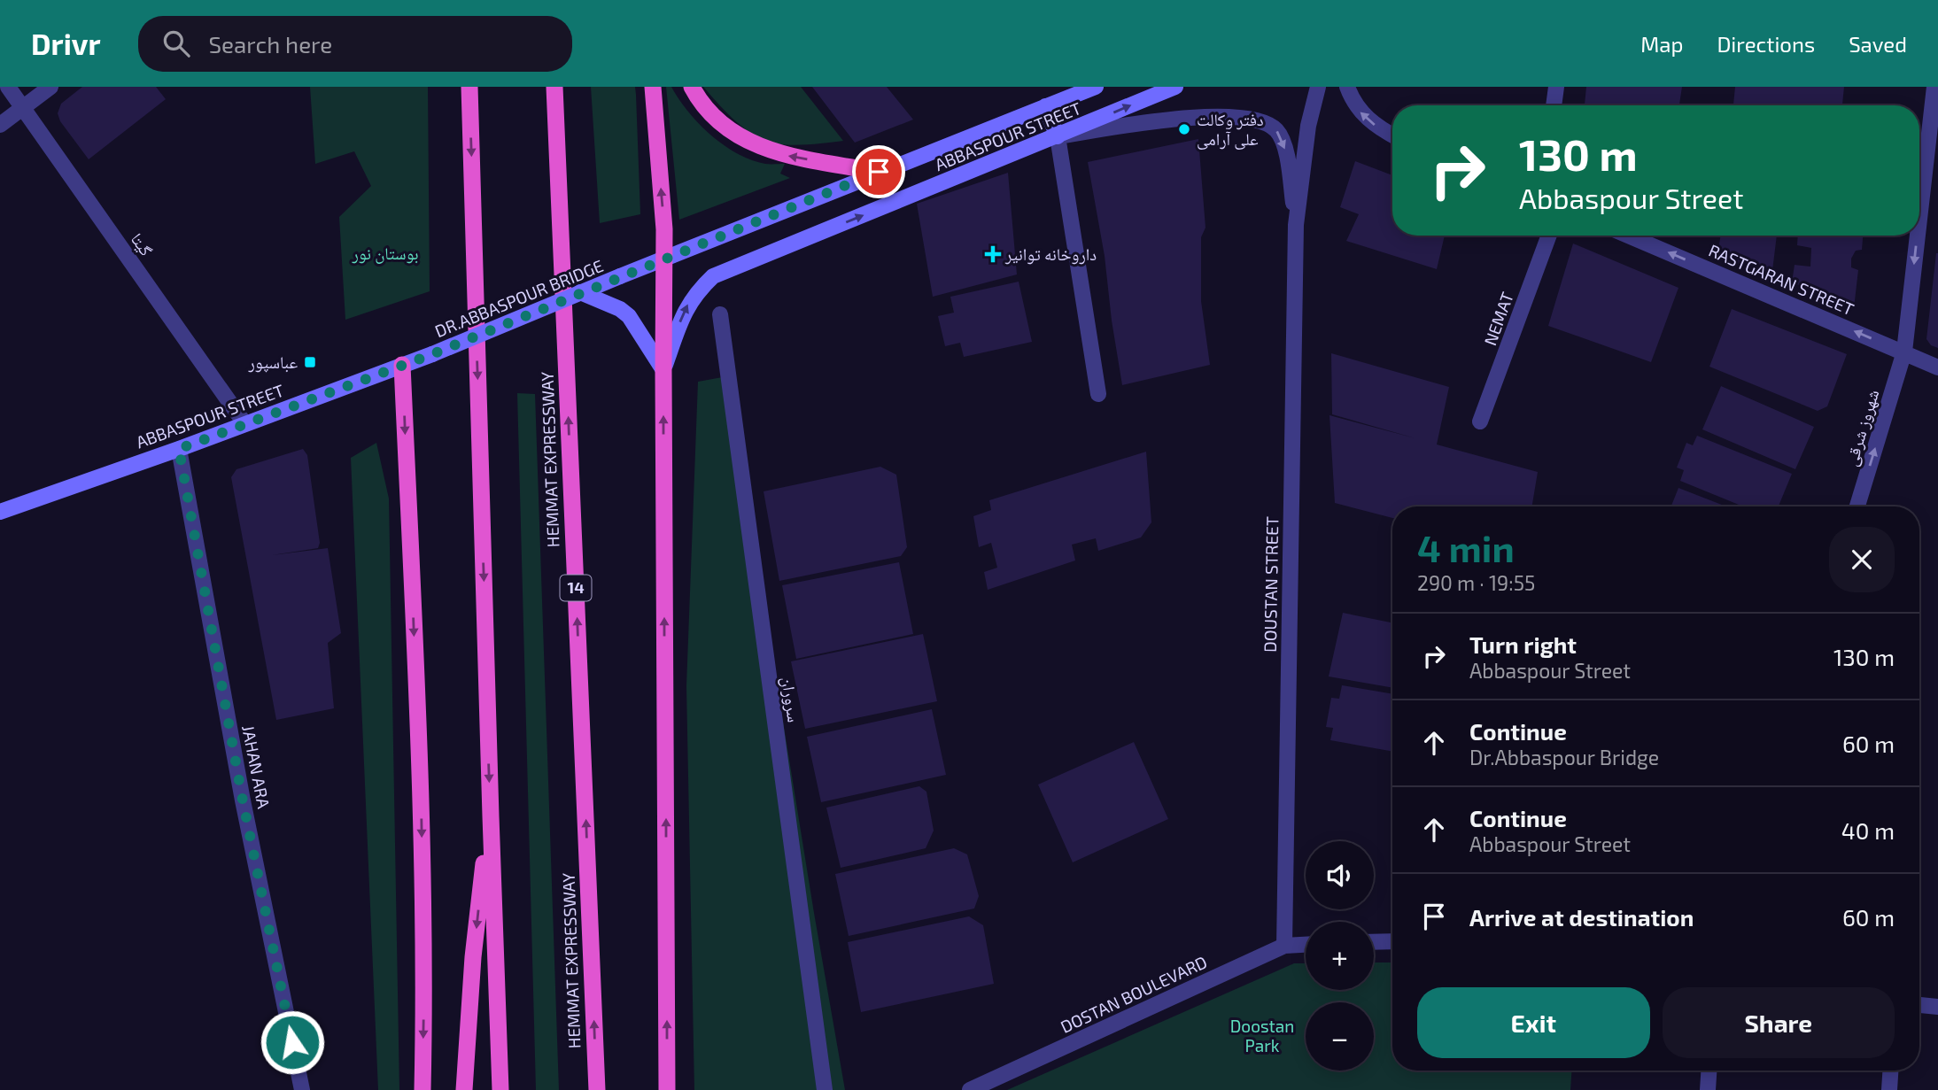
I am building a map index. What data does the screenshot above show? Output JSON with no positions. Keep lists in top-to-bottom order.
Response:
{
  "streets": {
    "highway": ["HEMMAT EXPRESSWAY", "14"],
    "main road": ["ABBASPOUR STREET", "DR.ABBASPOUR BRIDGE"],
    "street": [
      "گیتا",
      "RASTGARAN STREET",
      "NEMAT",
      "شهروز شرقی",
      "DOUSTAN STREET",
      "سروران",
      "JAHAN ARA",
      "DOSTAN BOULEVARD"
    ]
  },
  "crossings": [
    ["ABBASPOUR STREET", "گیتا"],
    ["ABBASPOUR STREET", "DR.ABBASPOUR BRIDGE"],
    ["ABBASPOUR STREET", "DOUSTAN STREET"],
    ["ABBASPOUR STREET", "JAHAN ARA"],
    ["RASTGARAN STREET", "شهروز شرقی"],
    ["DOUSTAN STREET", "DOSTAN BOULEVARD"]
  ],
  "one_way": ["RASTGARAN STREET"],
  "parks": ["بوستان نور", "Doostan Park"],
  "places": {
    "other": ["دفتر وکالت علی آرامی"],
    "health": ["داروخانه توانیر"],
    "transit": ["عباسپور"]
  },
  "page": {
    "header": "Drivr",
    "search": "Search here",
    "nav": ["Map", "Directions", "Saved"],
    "turn": ["130 m", "Abbaspour Street"],
    "heading": ["4 min", "290 m · 19:55"],
    "list": [
      {
        "name": "Turn right",
        "note": "Abbaspour Street",
        "value": "130 m"
      },
      {
        "name": "Continue",
        "note": "Dr.Abbaspour Bridge",
        "value": "60 m"
      },
      {
        "name": "Continue",
        "note": "Abbaspour Street",
        "value": "40 m"
      },
      {
        "name": "Arrive at destination",
        "value": "60 m"
      }
    ],
    "map_buttons": ["+", "−"],
    "buttons": ["Exit", "Share"]
  }
}
